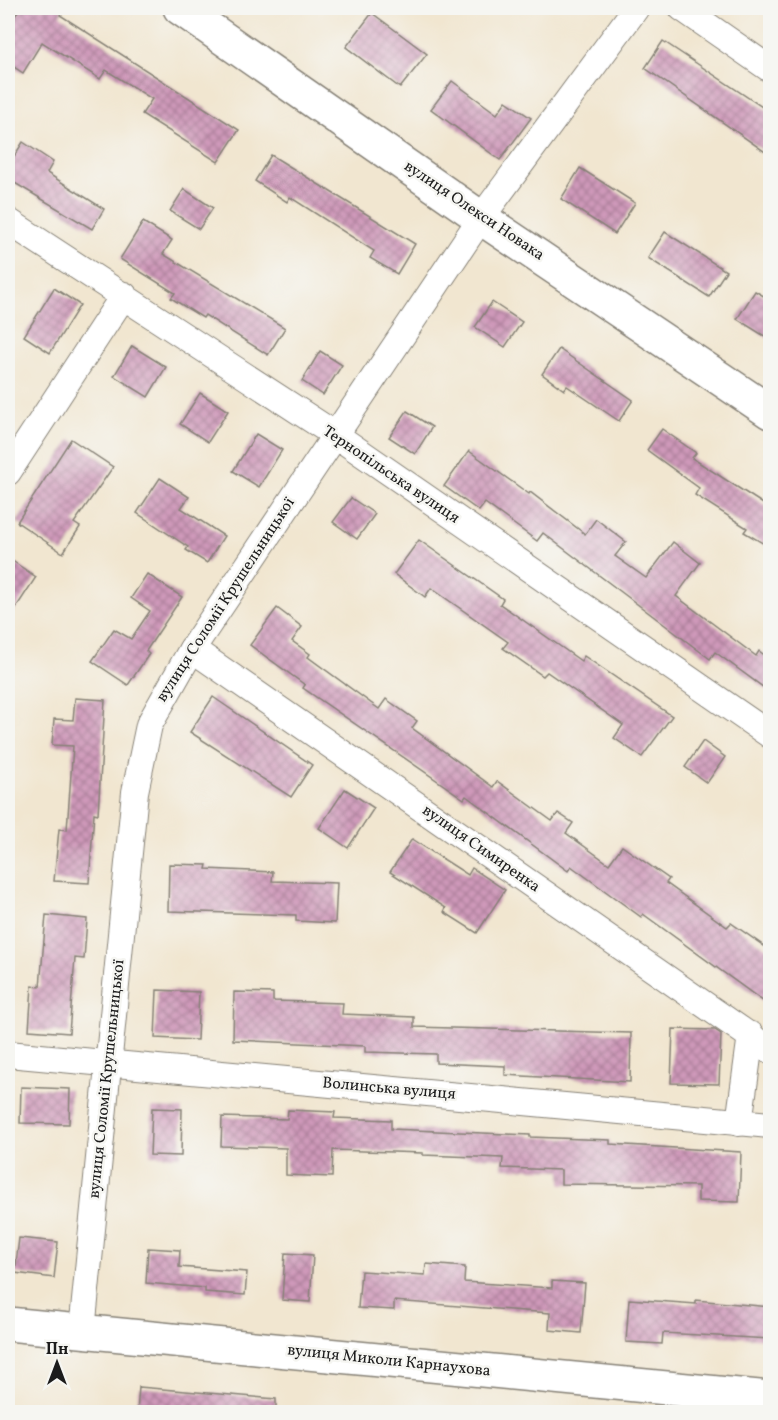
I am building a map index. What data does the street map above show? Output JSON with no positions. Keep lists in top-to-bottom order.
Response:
{
  "streets": {
    "main road": ["вулиця Олекси Новака", "вулиця Миколи Карнаухова"],
    "street": [
      "Тернопільська вулиця",
      "вулиця Соломії Крушельницької",
      "вулиця Симиренка",
      "Волинська вулиця"
    ]
  },
  "crossings": [
    ["вулиця Олекси Новака", "вулиця Соломії Крушельницької"],
    ["Тернопільська вулиця", "вулиця Соломії Крушельницької"],
    ["вулиця Соломії Крушельницької", "вулиця Симиренка"],
    ["вулиця Соломії Крушельницької", "Волинська вулиця"],
    ["вулиця Соломії Крушельницької", "вулиця Миколи Карнаухова"]
  ],
  "north": "top"
}
